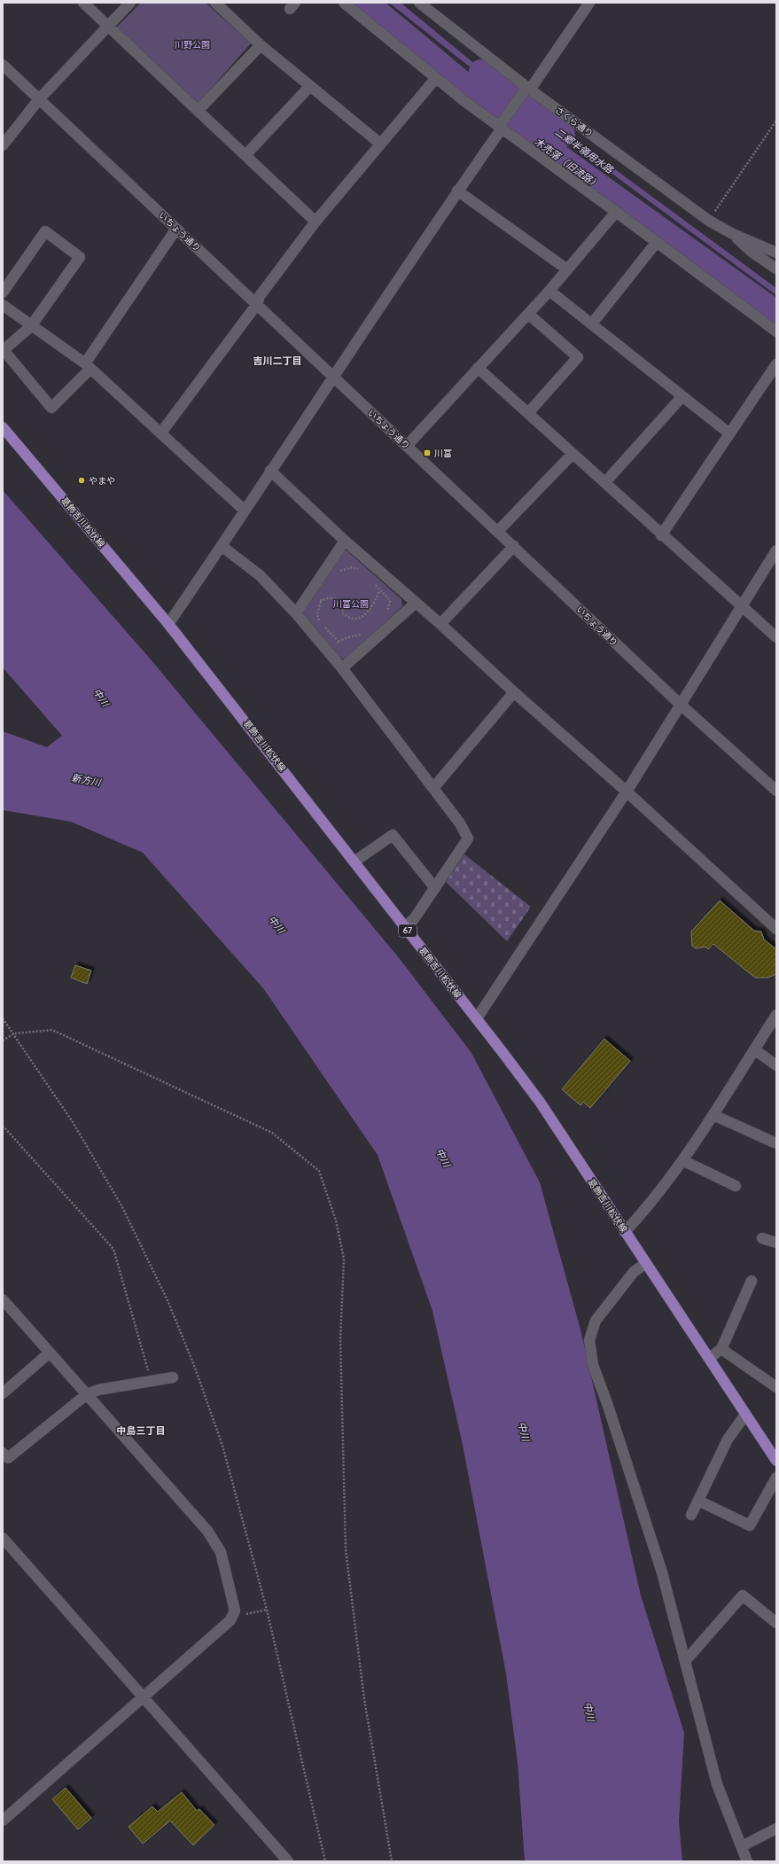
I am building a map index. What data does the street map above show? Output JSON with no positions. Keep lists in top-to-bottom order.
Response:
{
  "streets": {
    "main road": ["葛飾吉川松伏線", "67"],
    "street": ["さくら通り", "いちょう通り"]
  },
  "districts": ["吉川二丁目", "中島三丁目"],
  "water": [
    "二郷半領用水路",
    "木売落（旧流路）",
    "中川",
    "新方川"
  ],
  "parks": ["川野公園", "川富公園"],
  "places": {
    "transit": ["川富"],
    "other": ["やまや"]
  }
}
